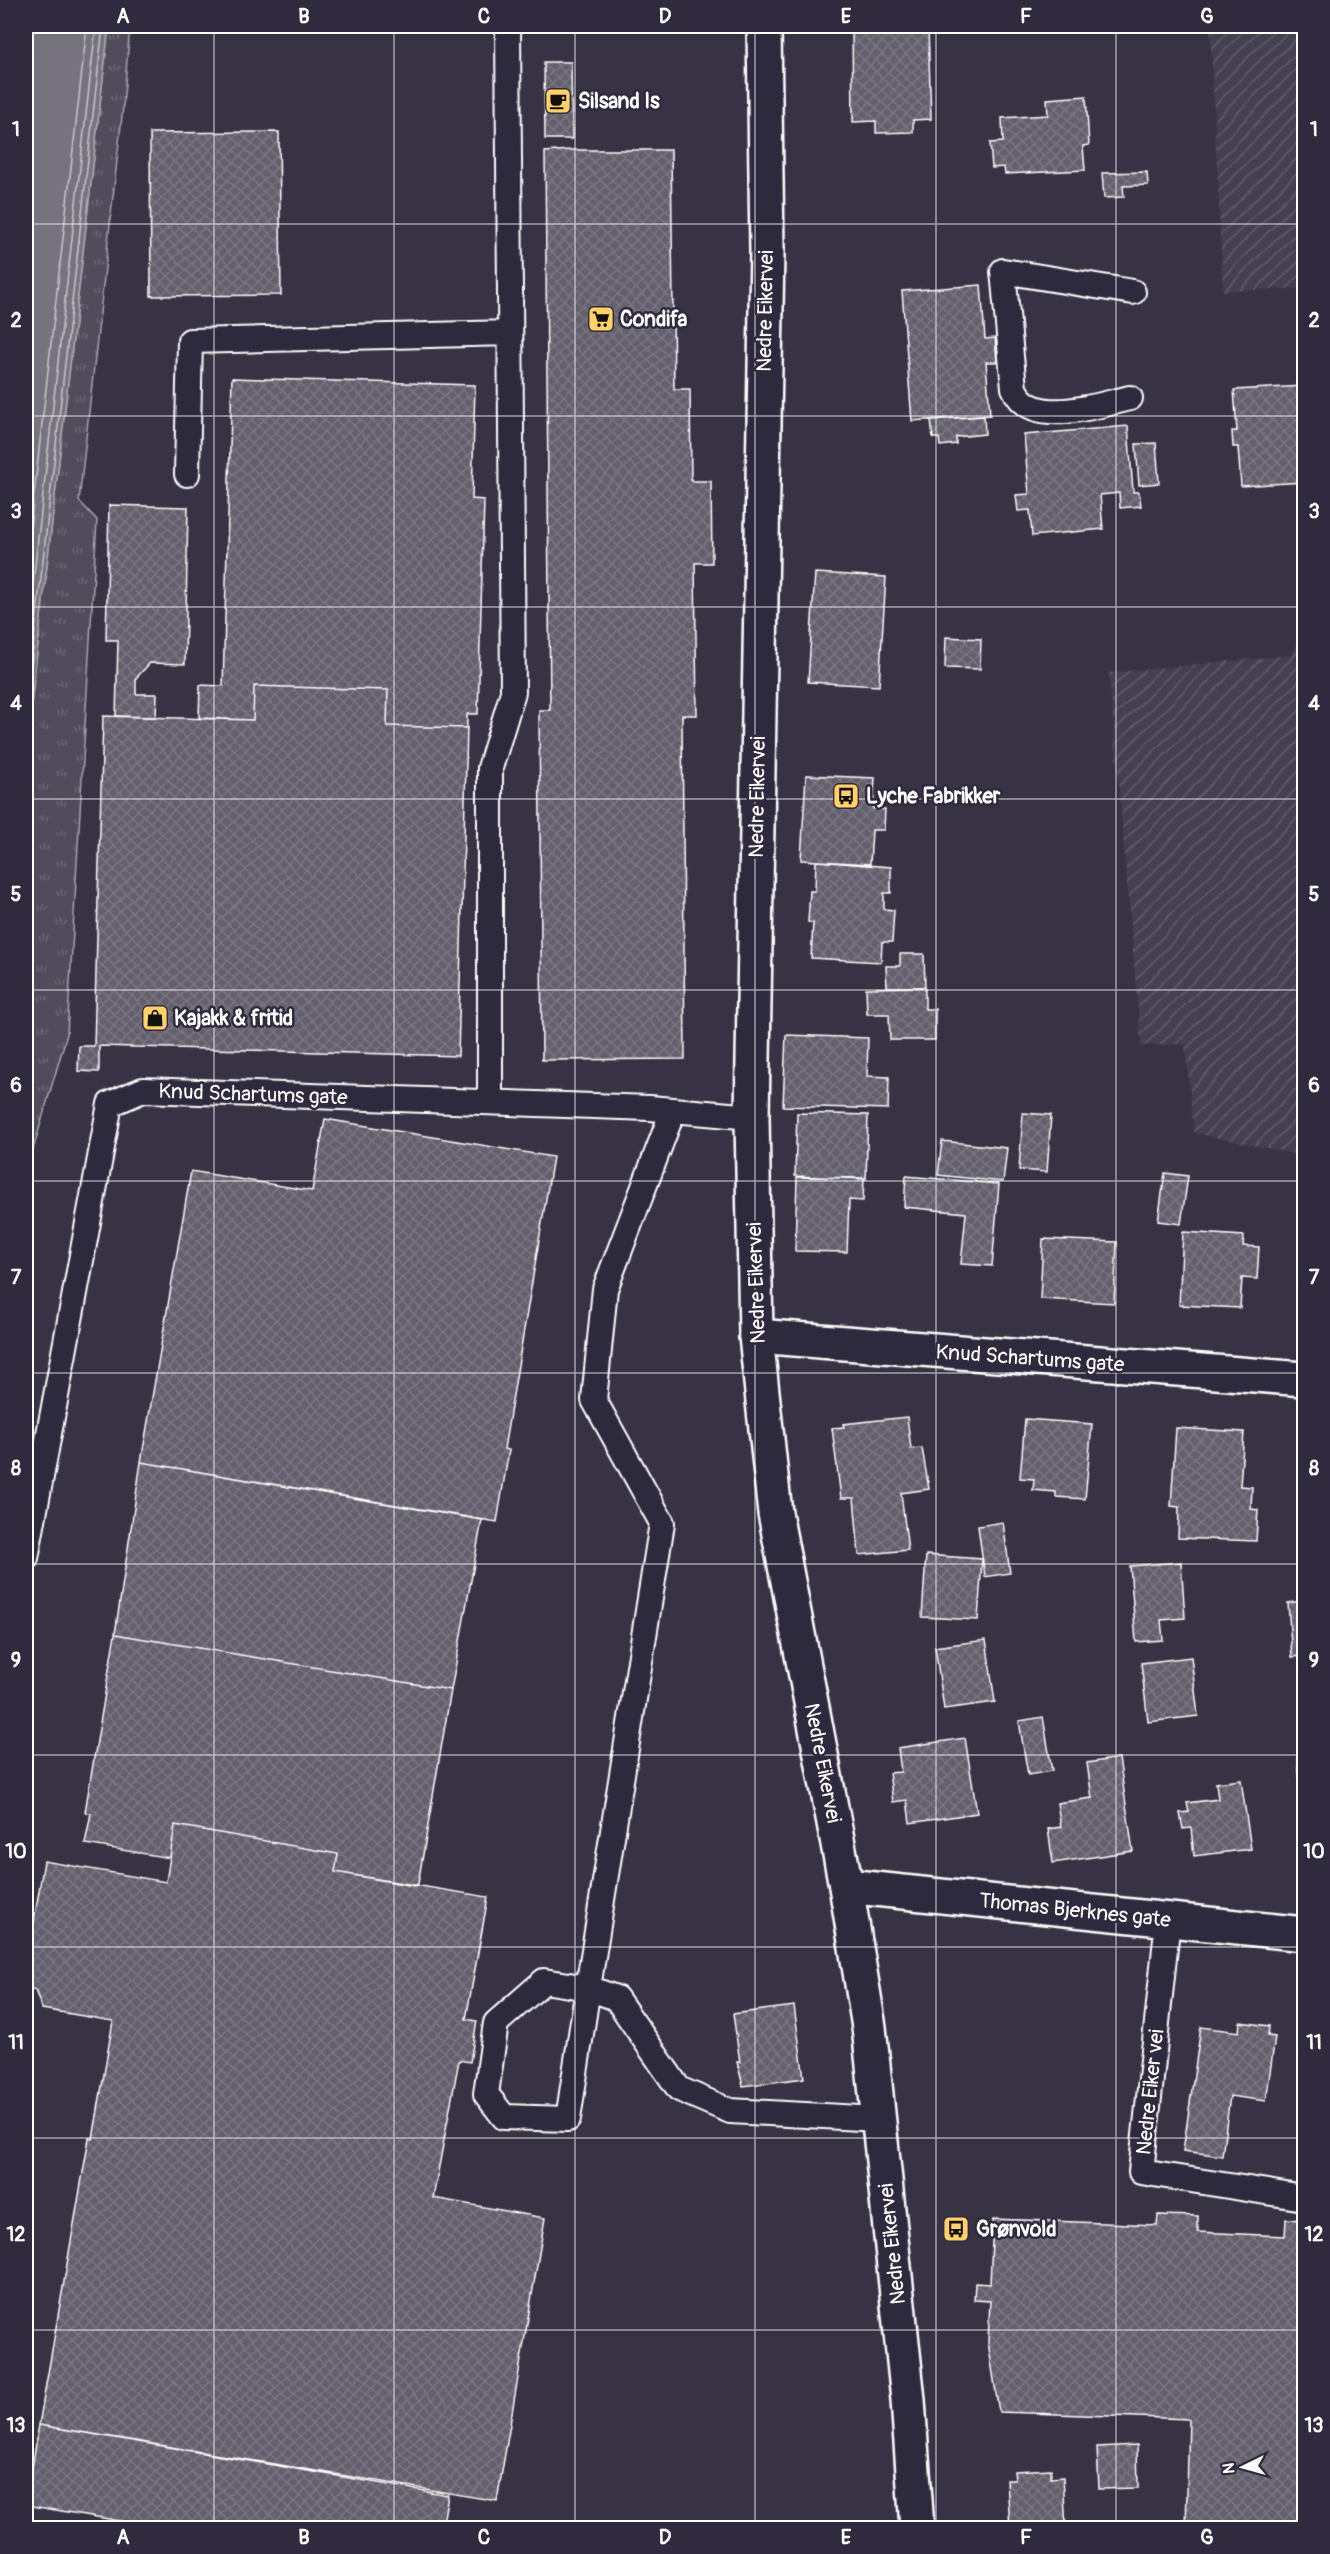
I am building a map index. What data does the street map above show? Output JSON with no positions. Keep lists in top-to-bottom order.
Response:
{
  "streets": {
    "main road": ["Nedre Eikervei", "Knud Schartums gate", "Thomas Bjerknes gate"],
    "lane": ["Nedre Eiker vei"]
  },
  "crossings": [
    ["Nedre Eikervei", "Knud Schartums gate"],
    ["Nedre Eikervei", "Thomas Bjerknes gate"],
    ["Thomas Bjerknes gate", "Nedre Eiker vei"]
  ],
  "places": {
    "cafe": ["Silsand Is"],
    "supermarket": ["Condifa"],
    "bus stop": ["Lyche Fabrikker", "Grønvold"],
    "shop": ["Kajakk & fritid"]
  },
  "north": "left",
  "grid": {
    "columns": [
      "A",
      "B",
      "C",
      "D",
      "E",
      "F",
      "G"
    ],
    "rows": [
      "1",
      "2",
      "3",
      "4",
      "5",
      "6",
      "7",
      "8",
      "9",
      "10",
      "11",
      "12",
      "13"
    ]
  }
}
